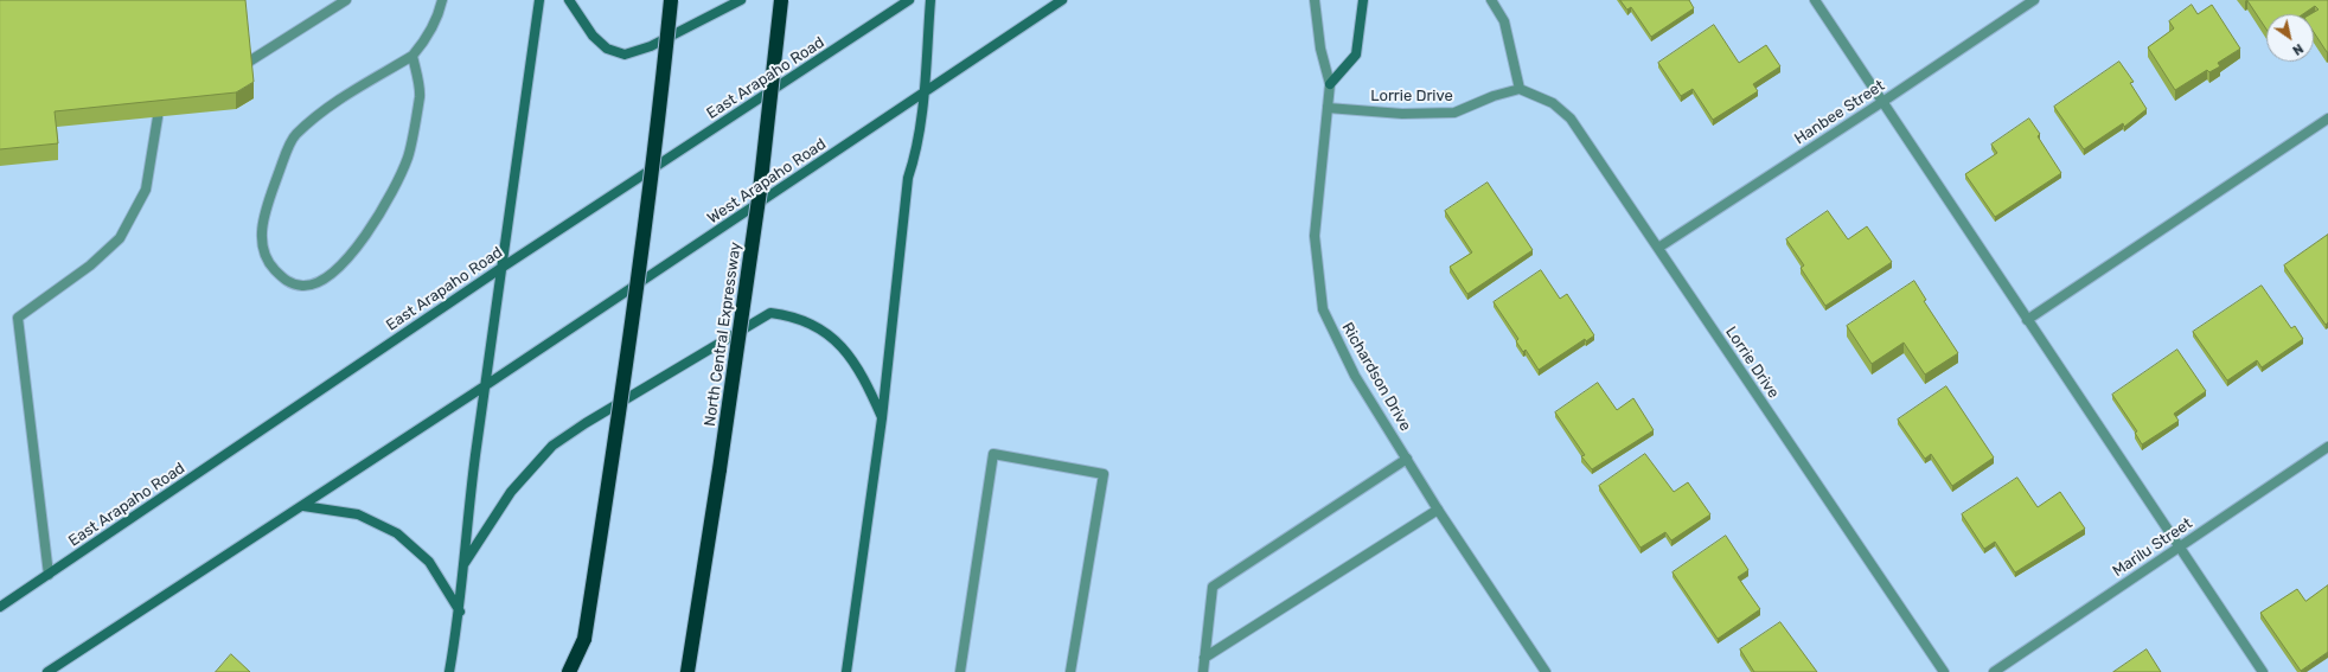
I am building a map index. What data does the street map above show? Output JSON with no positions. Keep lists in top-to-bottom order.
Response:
{
  "streets": {
    "highway": ["North Central Expressway"],
    "main road": ["East Arapaho Road", "West Arapaho Road"],
    "street": [
      "Lorrie Drive",
      "Hanbee Street",
      "Richardson Drive",
      "Marilu Street"
    ]
  },
  "crossings": [
    ["Lorrie Drive", "Hanbee Street"],
    ["Lorrie Drive", "Richardson Drive"]
  ],
  "north": "bottom right"
}
